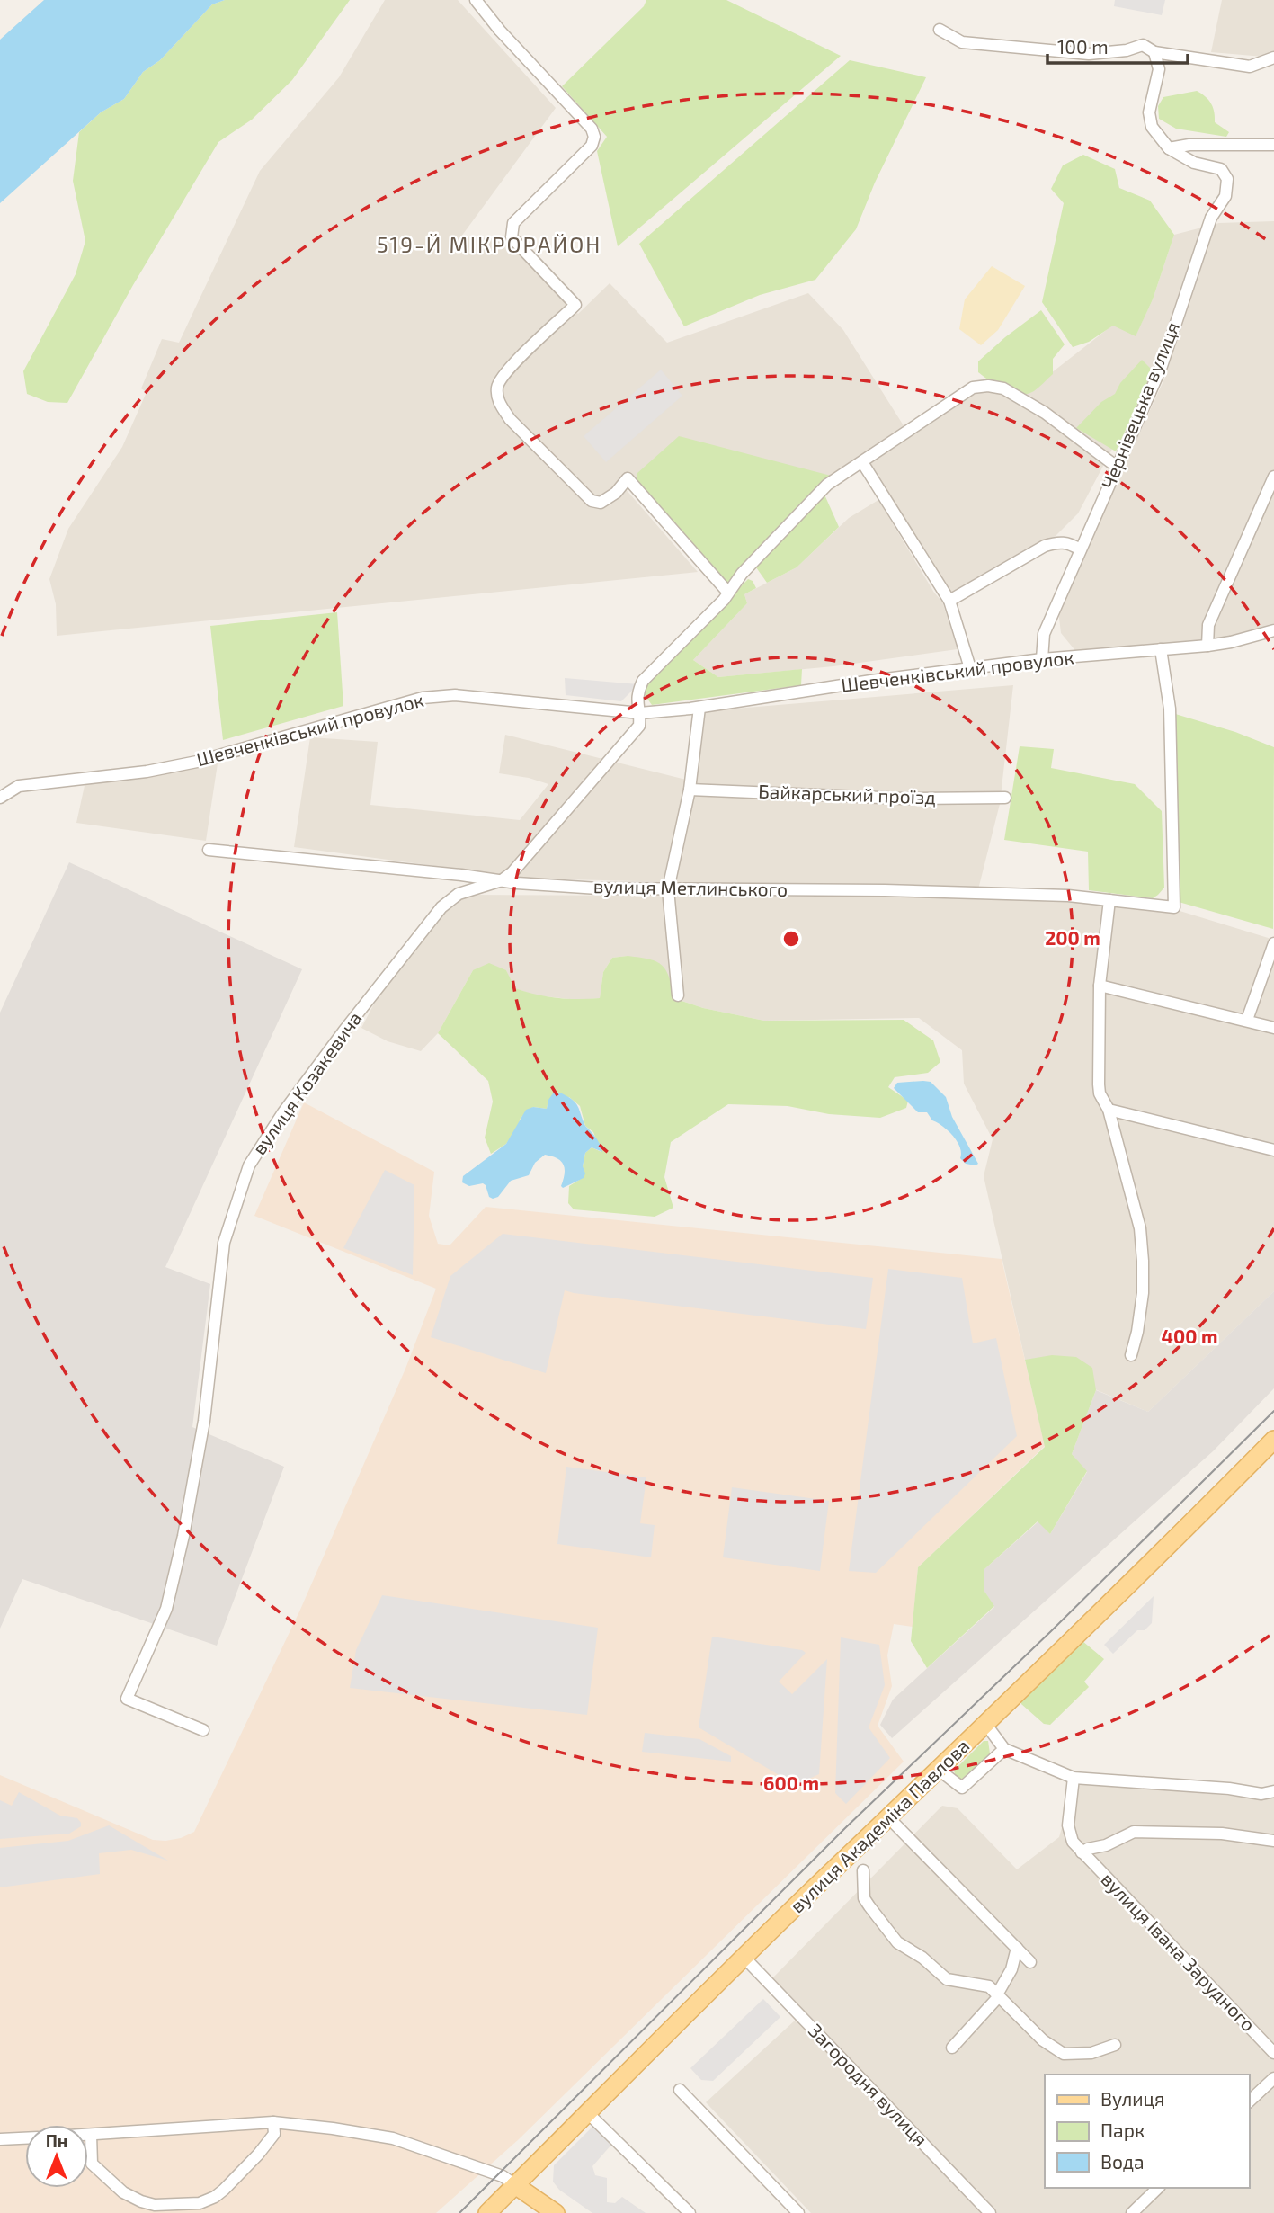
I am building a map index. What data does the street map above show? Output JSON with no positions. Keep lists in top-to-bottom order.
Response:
{
  "streets": {
    "main road": ["вулиця Академіка Павлова"],
    "street": [
      "Чернівецька вулиця",
      "Шевченківський провулок",
      "Байкарський проїзд",
      "вулиця Метлинського",
      "вулиця Козакевича",
      "вулиця Івана Зарудного",
      "Загородня вулиця"
    ]
  },
  "crossings": [
    ["Чернівецька вулиця", "Шевченківський провулок"],
    ["Шевченківський провулок", "вулиця Метлинського"],
    ["Шевченківський провулок", "вулиця Козакевича"],
    ["вулиця Метлинського", "вулиця Козакевича"],
    ["вулиця Академіка Павлова", "Загородня вулиця"]
  ],
  "districts": ["519-Й МІКРОРАЙОН"],
  "legend": ["Вулиця", "Парк", "Вода"],
  "scale_bar": "100 m",
  "north": "top",
  "rings": ["200 m", "400 m", "600 m"]
}
